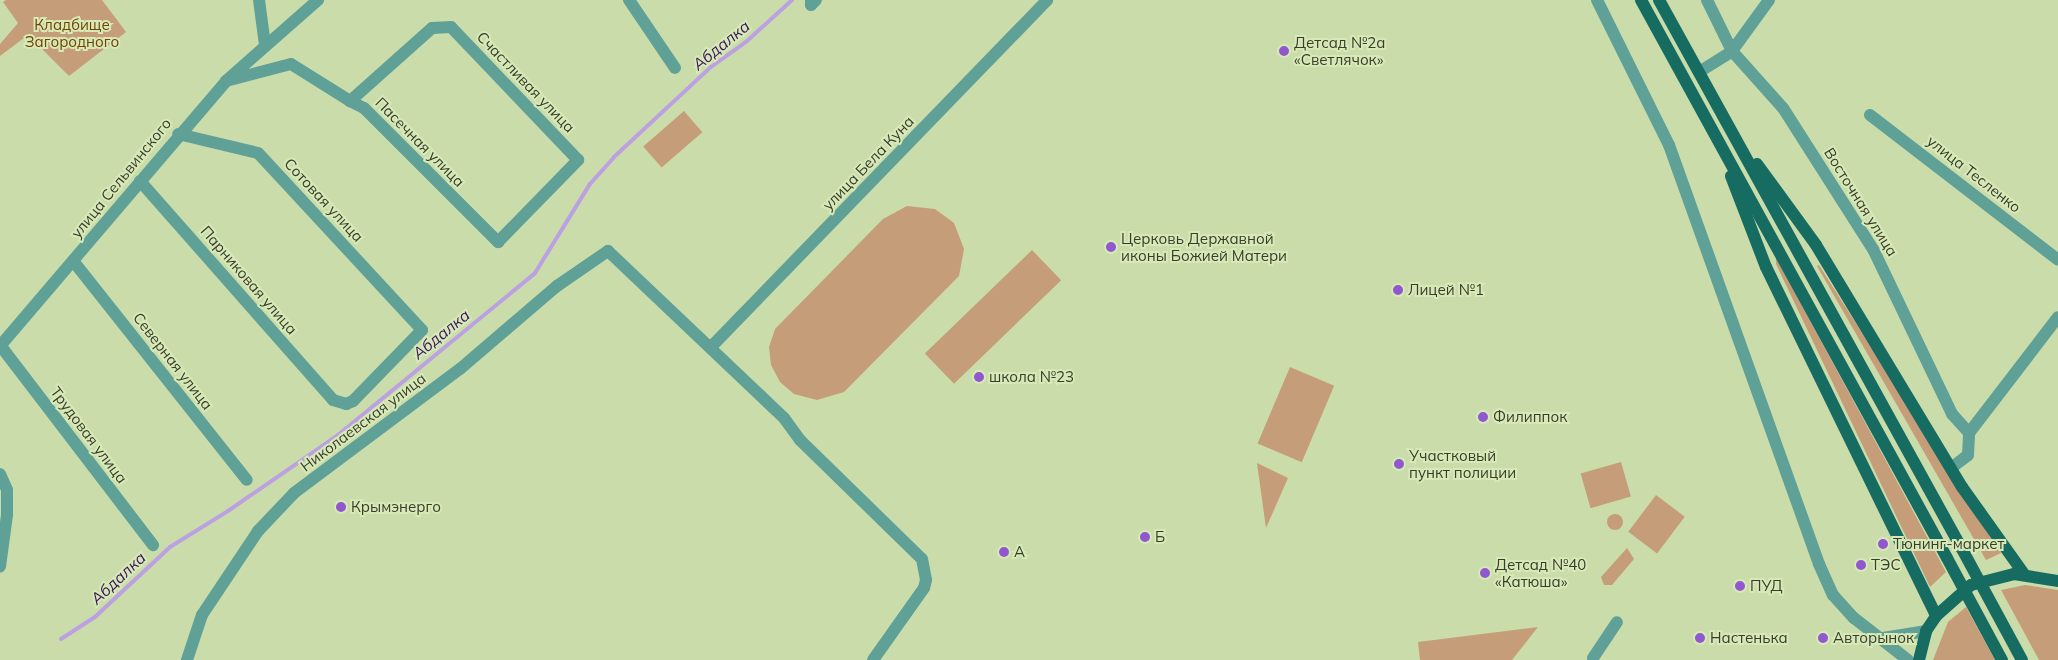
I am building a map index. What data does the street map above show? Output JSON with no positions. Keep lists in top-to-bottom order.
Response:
{
  "streets": {
    "street": [
      "Счастливая улица",
      "Пасечная улица",
      "улица Бела Куна",
      "улица Тесленко",
      "улица Сельвинского",
      "Сотовая улица",
      "Восточная улица",
      "Парниковая улица",
      "Северная улица",
      "Николаевская улица",
      "Трудовая улица"
    ]
  },
  "crossings": [
    ["Счастливая улица", "Пасечная улица"],
    ["Пасечная улица", "улица Сельвинского"],
    ["улица Бела Куна", "Николаевская улица"],
    ["улица Сельвинского", "Сотовая улица"],
    ["улица Сельвинского", "Парниковая улица"],
    ["улица Сельвинского", "Северная улица"],
    ["улица Сельвинского", "Трудовая улица"],
    ["Сотовая улица", "Парниковая улица"]
  ],
  "water": ["Абдалка"],
  "parks": ["Кладбище Загородного"],
  "places": [
    "Детсад №2а «Светлячок»",
    "Церковь Державной иконы Божией Матери",
    "Лицей №1",
    "школа №23",
    "Филиппок",
    "Участковый пункт полиции",
    "Крымэнерго",
    "Б",
    "Тюнинг-маркет",
    "А",
    "ТЭС",
    "Детсад №40 «Катюша»",
    "ПУД",
    "Настенька",
    "Авторынок"
  ]
}
